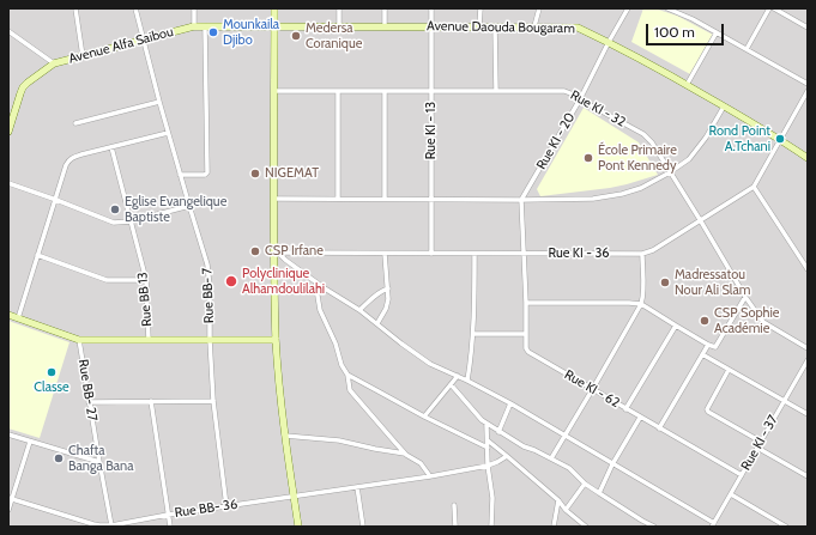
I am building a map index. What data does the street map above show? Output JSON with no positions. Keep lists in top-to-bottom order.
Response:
{
  "streets": {
    "street": [
      "Avenue Daouda Bougaram",
      "Avenue Alfa Saibou",
      "Rue KI - 32",
      "Rue KI - 13",
      "Rue KI - 20",
      "Rue KI - 36",
      "Rue BB- 7",
      "Rue BB 13",
      "Rue KI - 62",
      "Rue BB- 27",
      "Rue KI - 37",
      "Rue BB- 36"
    ]
  },
  "crossings": [
    ["Avenue Daouda Bougaram", "Avenue Alfa Saibou"],
    ["Avenue Daouda Bougaram", "Rue KI - 13"],
    ["Avenue Daouda Bougaram", "Rue KI - 20"],
    ["Avenue Daouda Bougaram", "Rue KI - 36"],
    ["Avenue Alfa Saibou", "Rue BB- 7"],
    ["Rue KI - 32", "Rue KI - 13"],
    ["Rue KI - 32", "Rue KI - 20"],
    ["Rue KI - 32", "Rue KI - 36"],
    ["Rue KI - 13", "Rue KI - 36"],
    ["Rue KI - 36", "Rue KI - 62"],
    ["Rue BB- 7", "Rue BB- 36"],
    ["Rue KI - 62", "Rue KI - 37"],
    ["Rue BB- 27", "Rue BB- 36"]
  ],
  "places": [
    "Mounkaila Djibo",
    "Medersa Coranique",
    "Rond Point A.Tchani",
    "École Primaire Pont Kennedy",
    "NIGEMAT",
    "Eglise Evangelique Baptiste",
    "CSP Irfane",
    "Polyclinique Alhamdoulilahi",
    "Madressatou Nour Ali Slam",
    "CSP Sophie Académie",
    "Classe",
    "Chafta Banga Bana"
  ],
  "scale_bar": "100 m"
}
